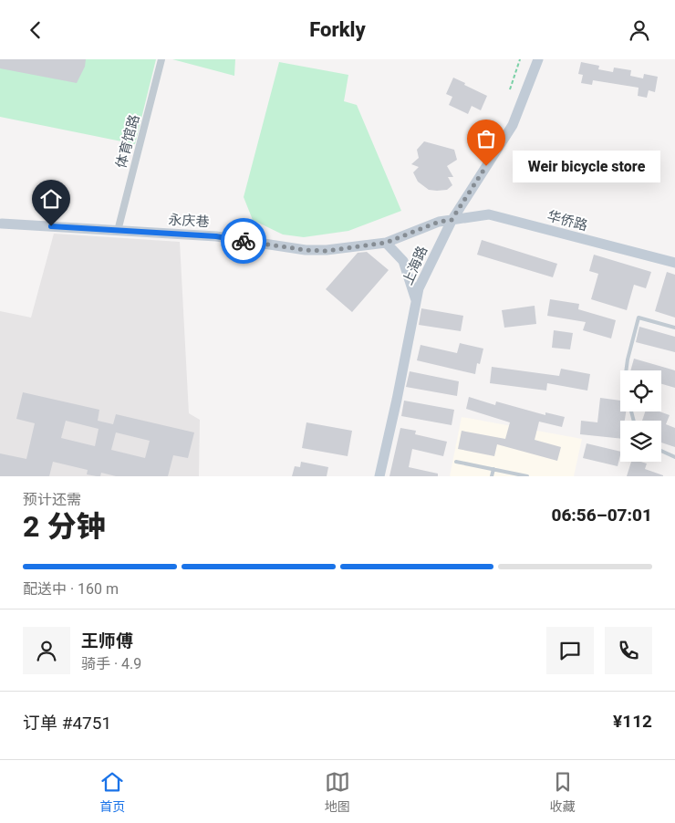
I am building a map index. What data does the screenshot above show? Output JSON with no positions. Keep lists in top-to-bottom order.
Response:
{
  "streets": {
    "main road": ["永庆巷", "华侨路", "上海路"],
    "street": ["体育馆路"]
  },
  "crossings": [
    ["体育馆路", "永庆巷"],
    ["永庆巷", "华侨路"],
    ["永庆巷", "上海路"],
    ["华侨路", "上海路"]
  ],
  "places": ["Weir bicycle store"],
  "page": {
    "header": "Forkly",
    "bubble": "Weir bicycle store",
    "heading": ["2 分钟", "预计还需", "06:56–07:01"],
    "panel": [
      "王师傅",
      "骑手 · 4.9",
      "订单 #4751",
      "¥112"
    ],
    "bar": "配送中 · 160 m",
    "tabs": ["首页", "地图", "收藏"]
  }
}
